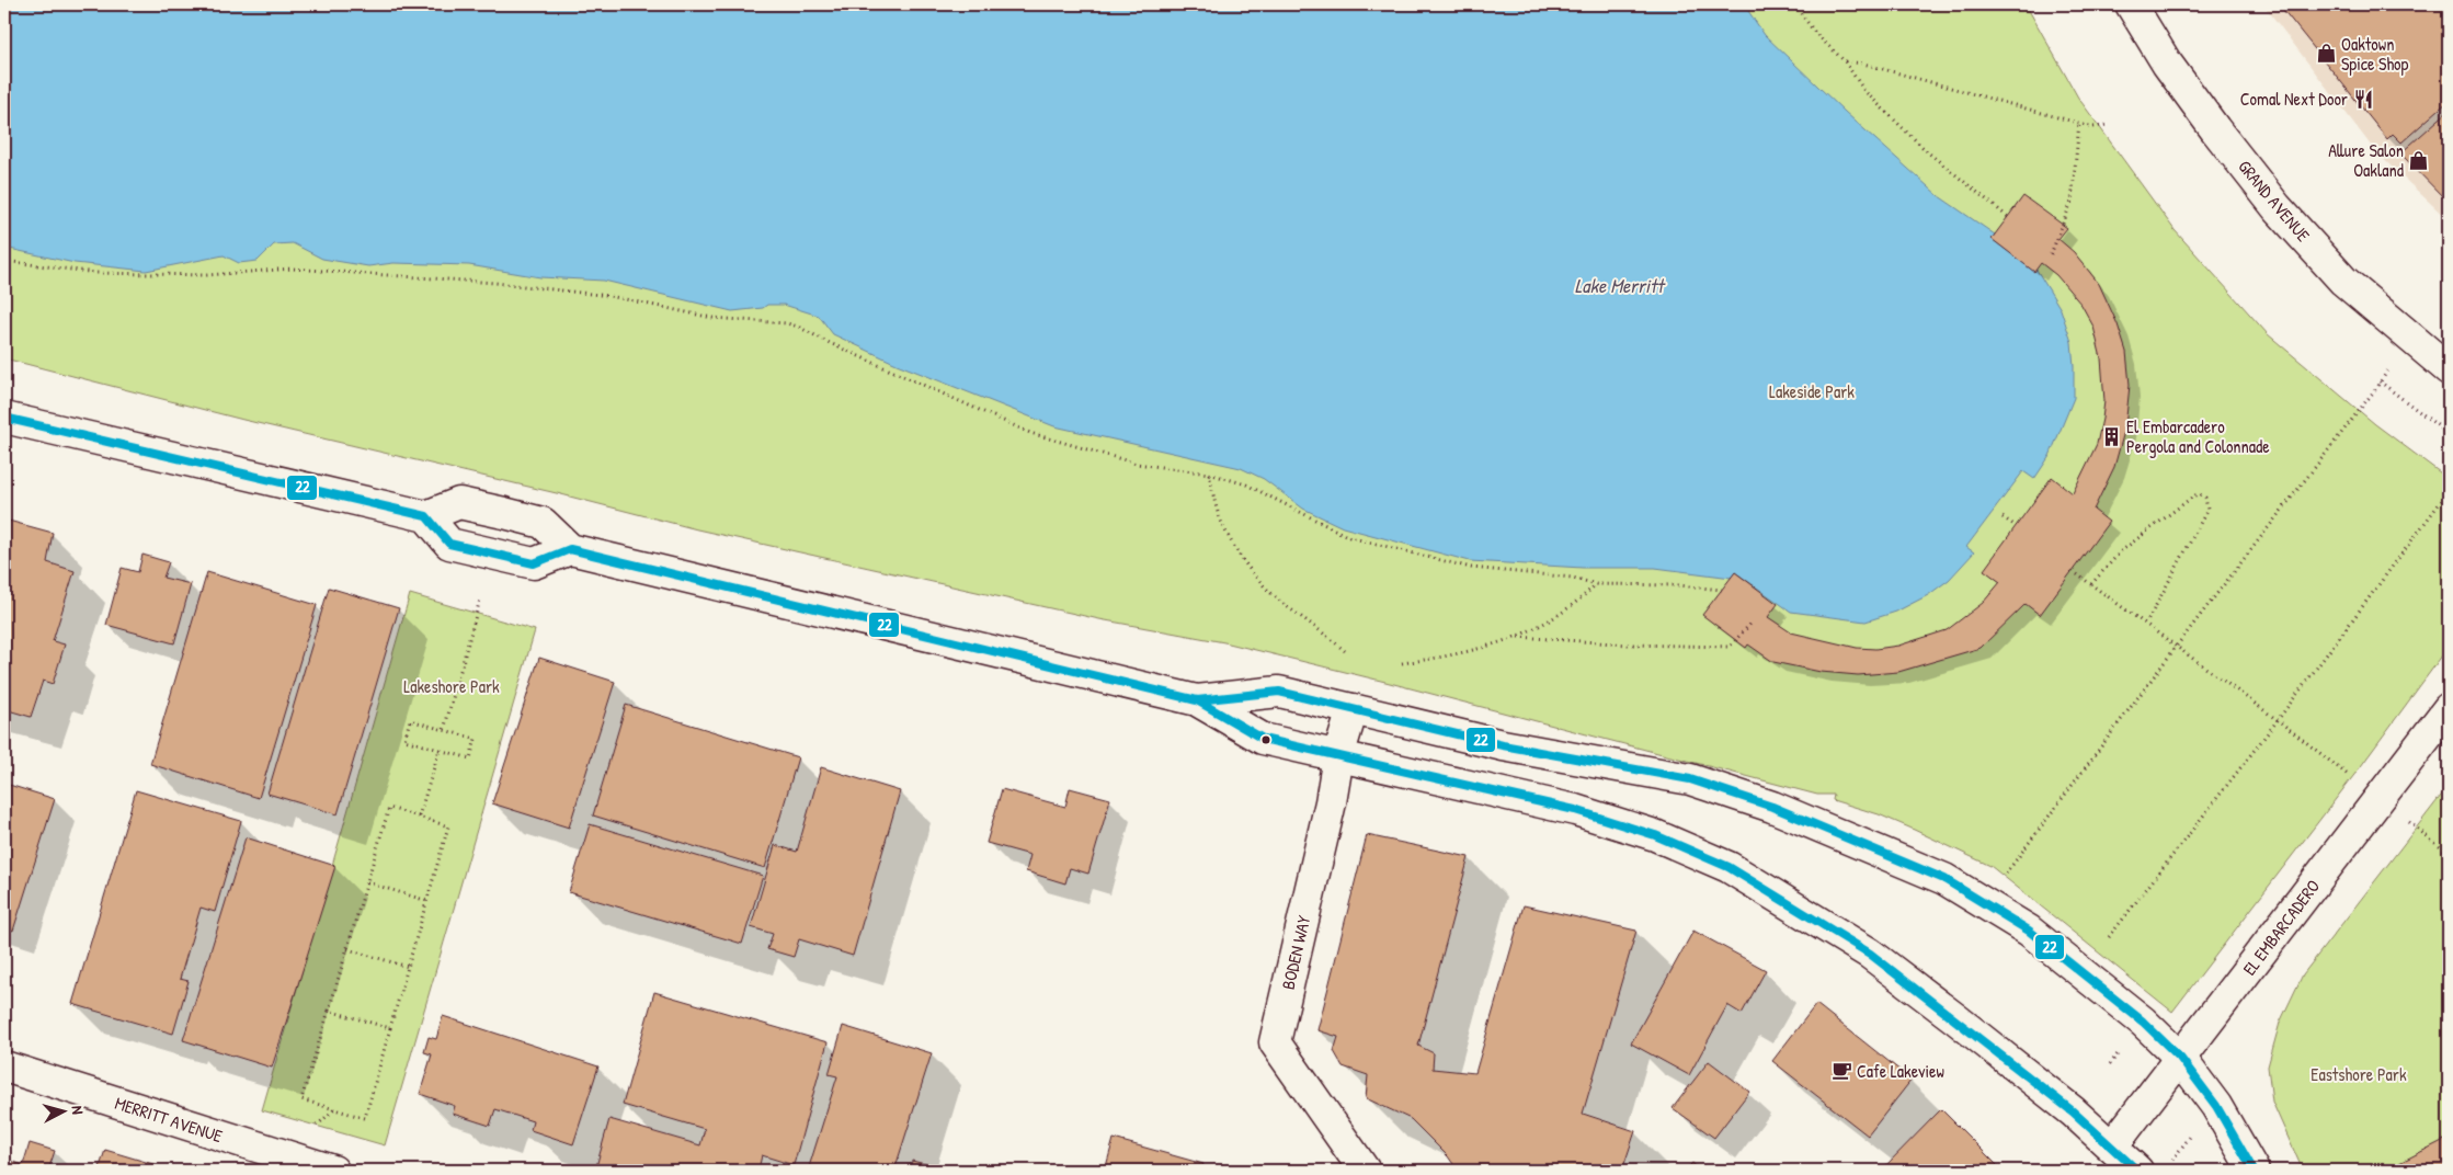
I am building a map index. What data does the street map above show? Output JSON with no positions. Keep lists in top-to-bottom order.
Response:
{
  "streets": {
    "main road": [
      "GRAND AVENUE",
      "EL EMBARCADERO",
      "BODEN WAY",
      "MERRITT AVENUE"
    ]
  },
  "water": ["Lake Merritt"],
  "parks": ["Lakeside Park", "Lakeshore Park", "Eastshore Park"],
  "places": {
    "shop": ["Oaktown Spice Shop", "Allure Salon Oakland"],
    "restaurant": ["Comal Next Door"],
    "building": ["El Embarcadero Pergola and Colonnade"],
    "cafe": ["Cafe Lakeview"]
  },
  "lines": ["transit line 22"],
  "north": "right"
}
